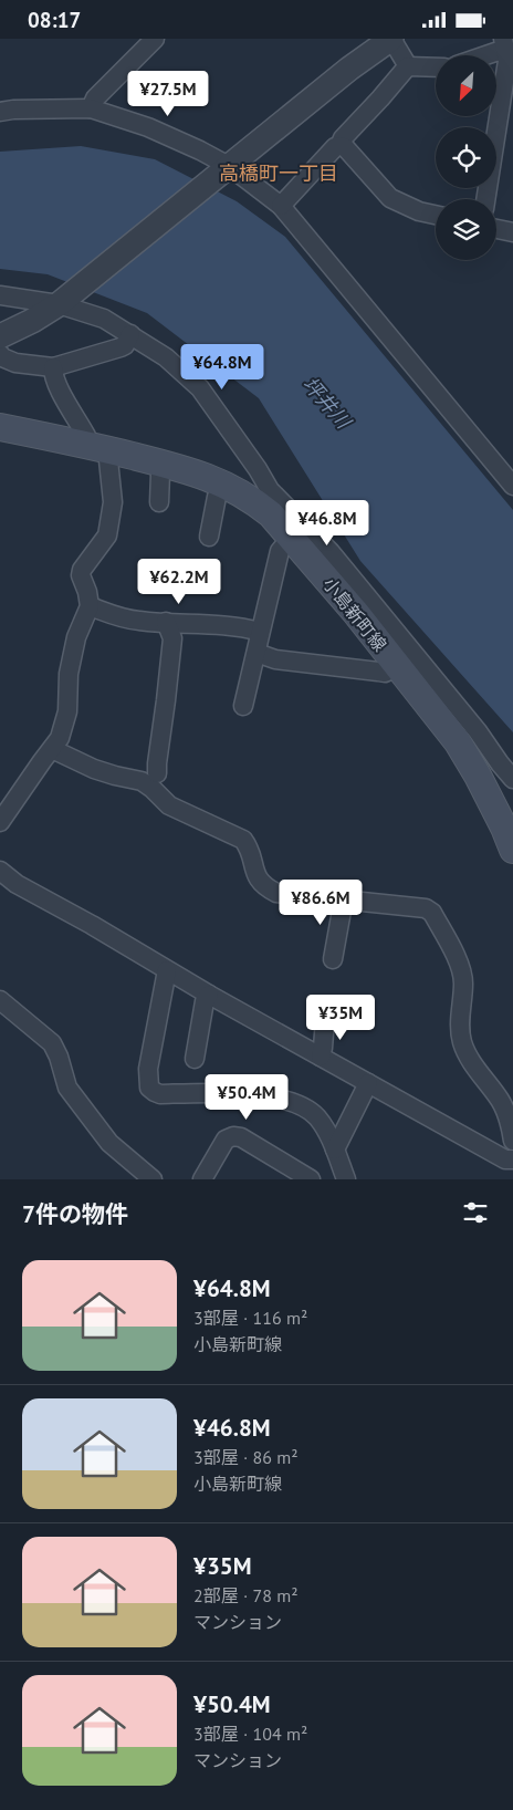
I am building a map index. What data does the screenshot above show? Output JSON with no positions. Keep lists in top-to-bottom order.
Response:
{
  "streets": {
    "main road": ["小島新町線"]
  },
  "districts": ["高橋町一丁目"],
  "water": ["坪井川"],
  "north": "bottom left",
  "page": {
    "status": "08:17",
    "price": [
      "¥27.5M",
      "¥64.8M",
      "¥46.8M",
      "¥62.2M",
      "¥86.6M",
      "¥35M",
      "¥50.4M"
    ],
    "heading": "7件の物件",
    "list": [
      {
        "name": "¥64.8M",
        "note": "3部屋 · 116 m² · 小島新町線"
      },
      {
        "name": "¥46.8M",
        "note": "3部屋 · 86 m² · 小島新町線"
      },
      {
        "name": "¥35M",
        "note": "2部屋 · 78 m² · マンション"
      },
      {
        "name": "¥50.4M",
        "note": "3部屋 · 104 m² · マンション"
      }
    ]
  }
}
